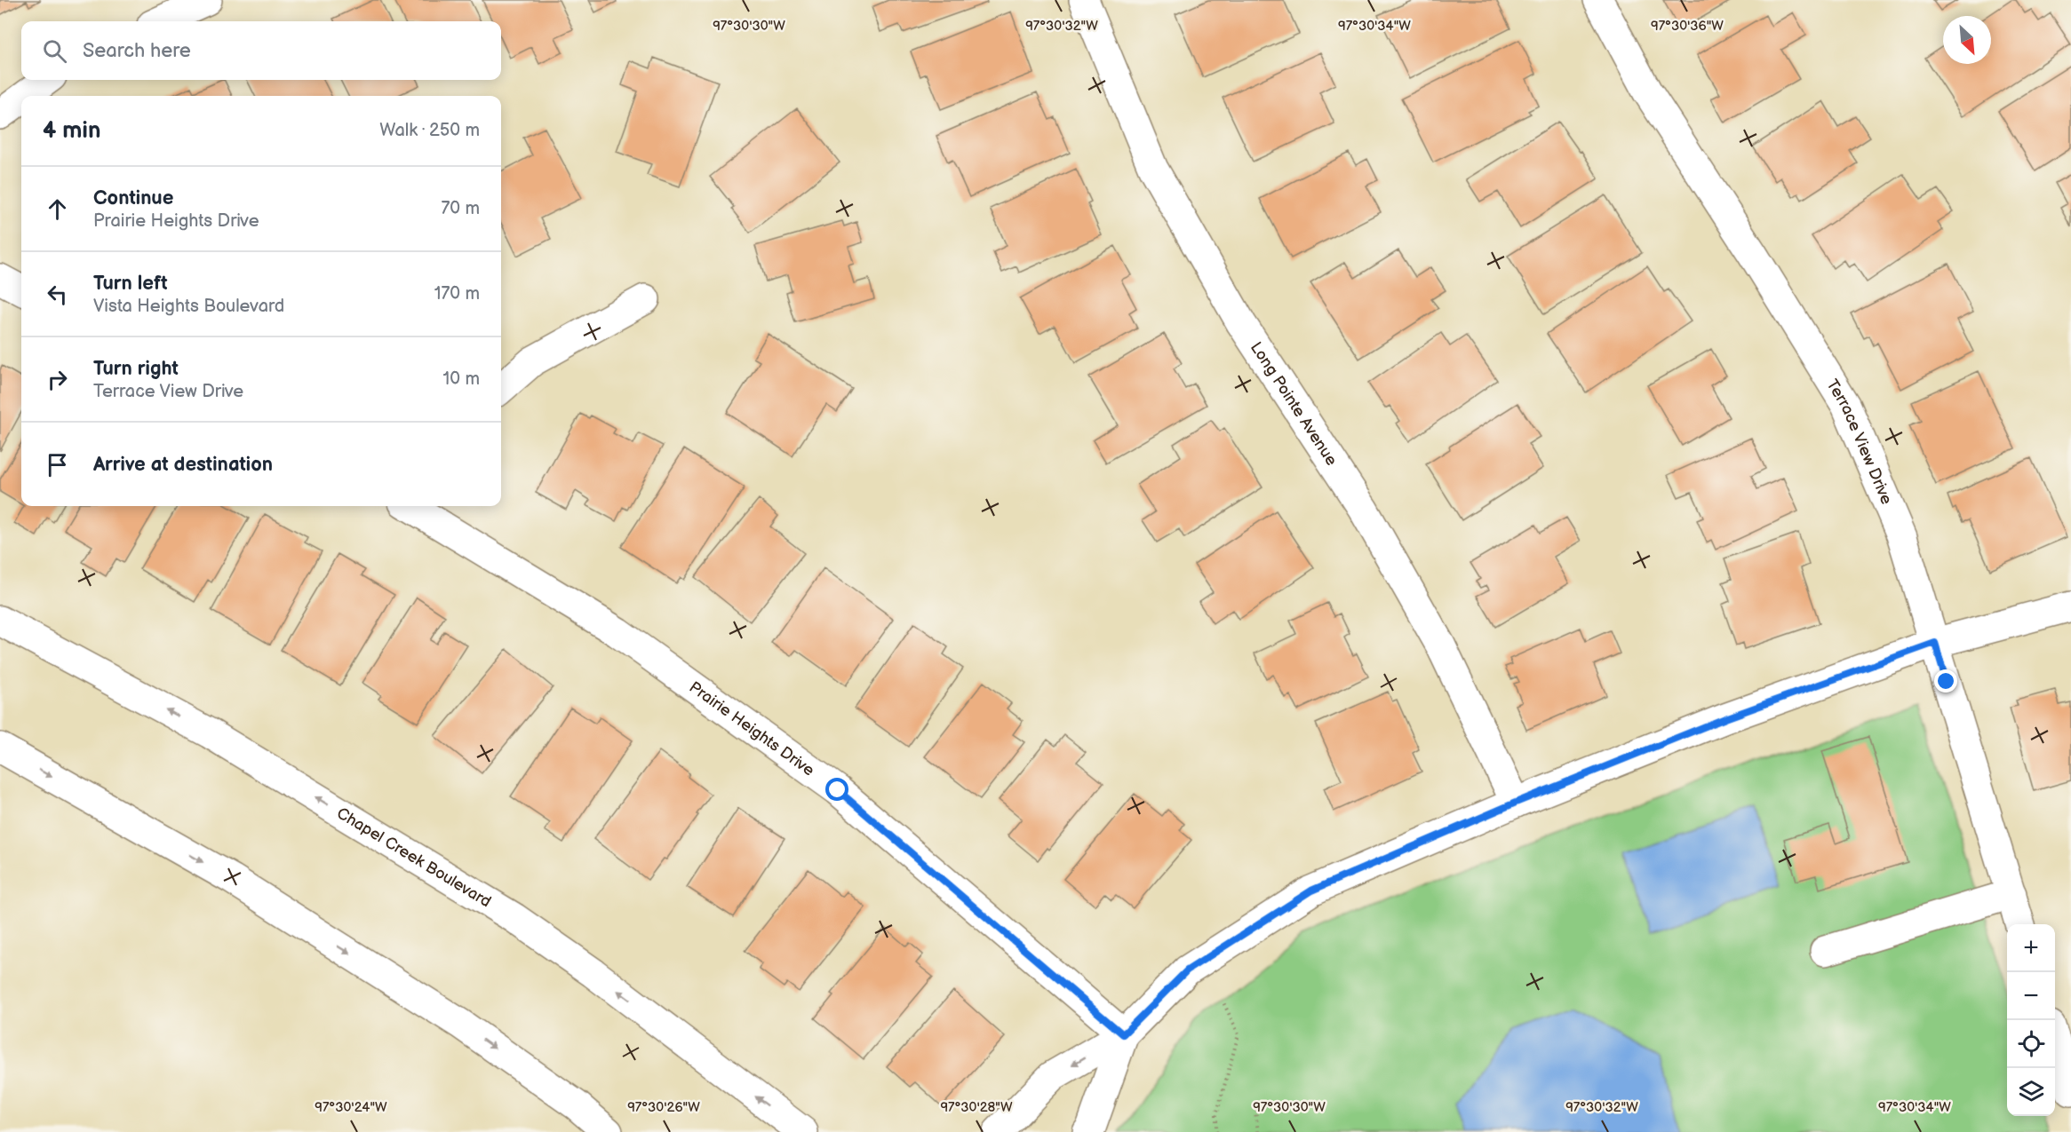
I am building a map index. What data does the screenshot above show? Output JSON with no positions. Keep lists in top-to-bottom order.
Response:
{
  "streets": {
    "street": [
      "Long Pointe Avenue",
      "Terrace View Drive",
      "Prairie Heights Drive",
      "Chapel Creek Boulevard"
    ]
  },
  "north": "bottom right",
  "page": {
    "search": "Search here",
    "heading": ["4 min", "Walk · 250 m"],
    "list": [
      ["Continue", "Prairie Heights Drive", "70 m"],
      ["Turn left", "Vista Heights Boulevard", "170 m"],
      ["Turn right", "Terrace View Drive", "10 m"],
      "Arrive at destination"
    ],
    "map_buttons": ["+", "−"]
  },
  "coordinates": [
    "97°30'30\"W",
    "97°30'32\"W",
    "97°30'34\"W",
    "97°30'36\"W",
    "97°30'24\"W",
    "97°30'26\"W",
    "97°30'28\"W"
  ]
}
